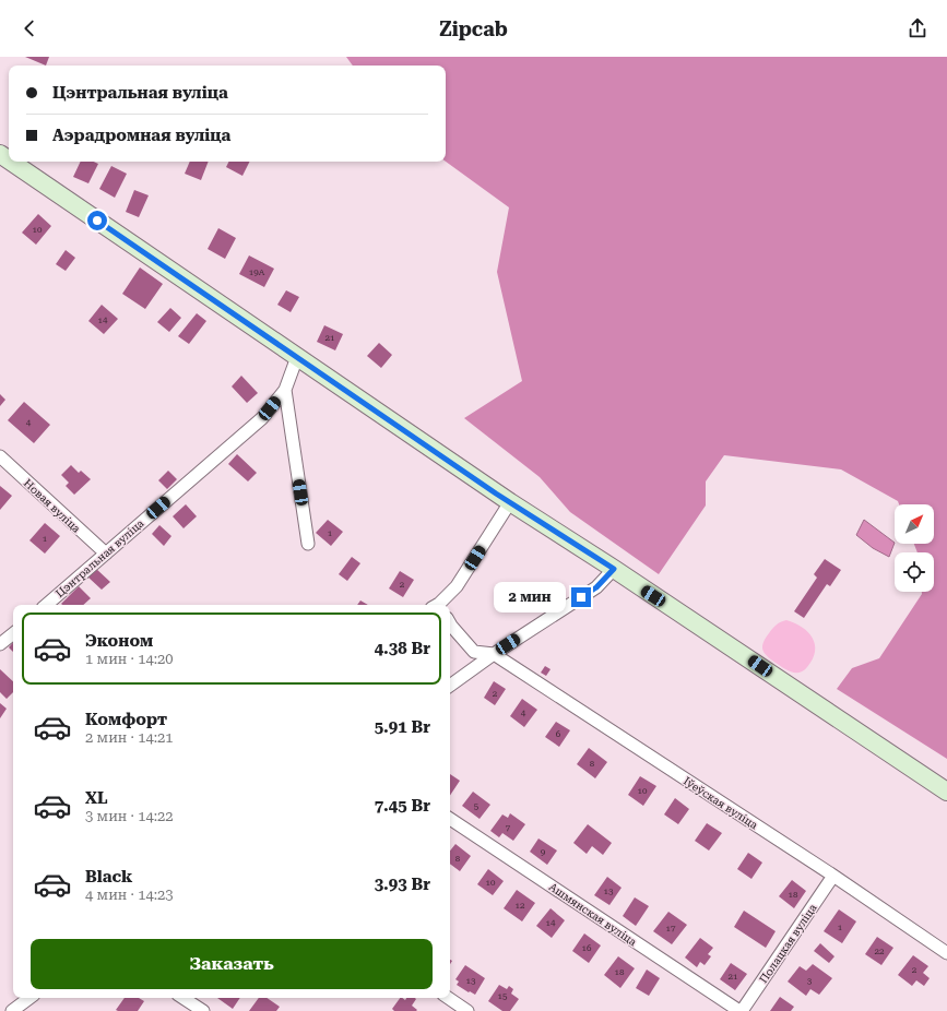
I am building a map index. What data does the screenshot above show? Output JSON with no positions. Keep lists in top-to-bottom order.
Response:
{
  "streets": {
    "street": [
      "Новая вуліца",
      "Цэнтральная вуліца",
      "Іўеўская вуліца",
      "Ашмянская вуліца",
      "Полацкая вуліца"
    ]
  },
  "crossings": [
    ["Новая вуліца", "Цэнтральная вуліца"],
    ["Іўеўская вуліца", "Полацкая вуліца"],
    ["Ашмянская вуліца", "Полацкая вуліца"]
  ],
  "house_numbers": [
    "10",
    "19А",
    "14",
    "21",
    "4",
    "1",
    "1",
    "2",
    "2",
    "4",
    "6",
    "8",
    "10",
    "5",
    "7",
    "9",
    "8",
    "10",
    "13",
    "18",
    "12",
    "14",
    "1",
    "17",
    "16",
    "22",
    "2",
    "18",
    "21",
    "13",
    "3",
    "15"
  ],
  "north": "top right",
  "page": {
    "header": "Zipcab",
    "banner": ["Цэнтральная вуліца", "Аэрадромная вуліца"],
    "bubble": "2 мин",
    "list": [
      {
        "name": "Эконом",
        "note": "1 мин · 14:20",
        "value": "4.38 Br"
      },
      {
        "name": "Комфорт",
        "note": "2 мин · 14:21",
        "value": "5.91 Br"
      },
      {
        "name": "XL",
        "note": "3 мин · 14:22",
        "value": "7.45 Br"
      },
      {
        "name": "Black",
        "note": "4 мин · 14:23",
        "value": "3.93 Br"
      }
    ],
    "buttons": "Заказать"
  }
}
